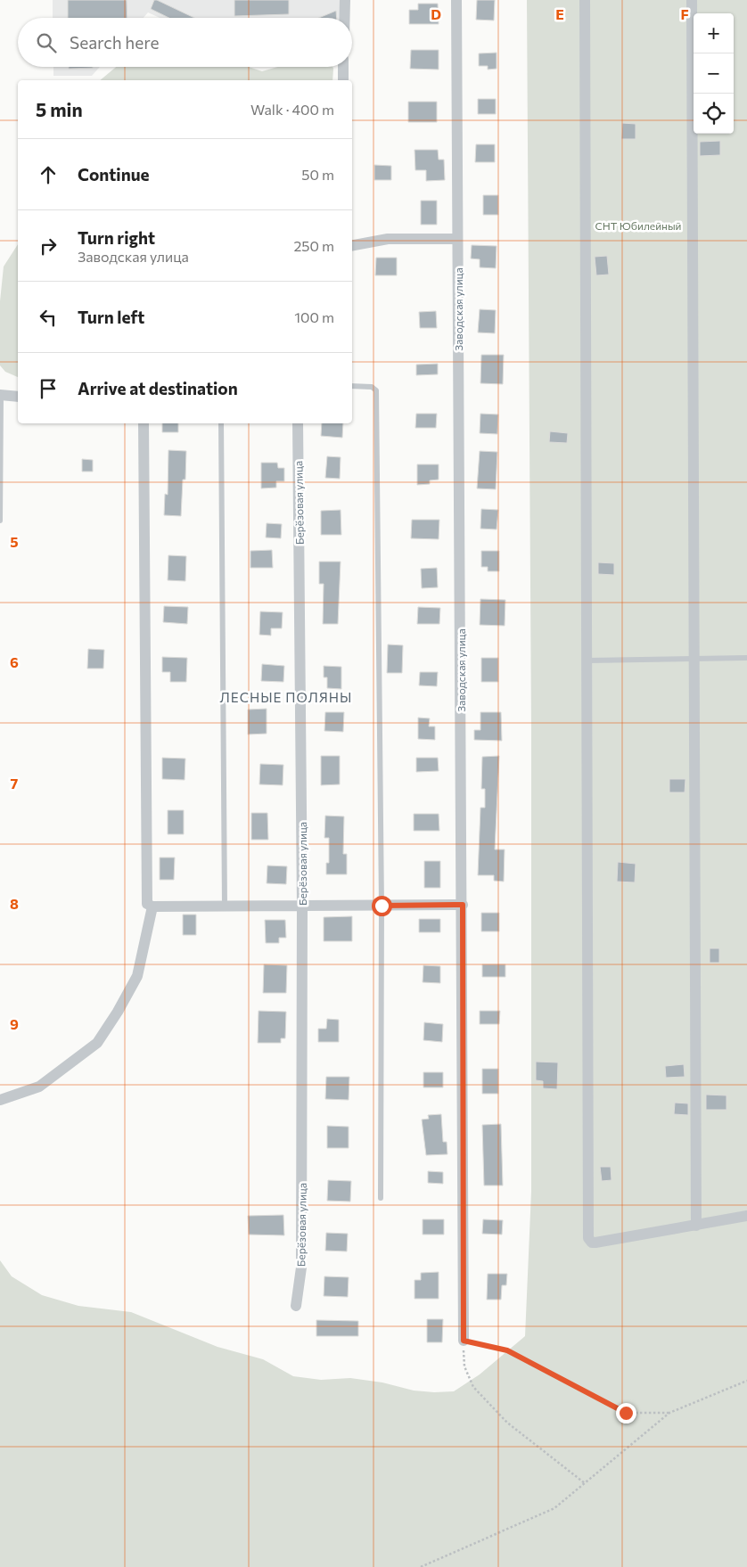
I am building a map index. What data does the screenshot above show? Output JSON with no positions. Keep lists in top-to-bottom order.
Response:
{
  "streets": {
    "street": ["Заводская улица", "Берёзовая улица"]
  },
  "districts": ["ЛЕСНЫЕ ПОЛЯНЫ"],
  "parks": ["СНТ Юбилейный"],
  "page": {
    "map_buttons": ["+", "−"],
    "search": "Search here",
    "heading": ["5 min", "Walk · 400 m"],
    "list": [
      ["Continue", "50 m"],
      ["Turn right", "Заводская улица", "250 m"],
      ["Turn left", "100 m"],
      "Arrive at destination"
    ]
  },
  "grid": {
    "columns": ["D", "E", "F"],
    "rows": [
      "5",
      "6",
      "7",
      "8",
      "9"
    ]
  }
}
